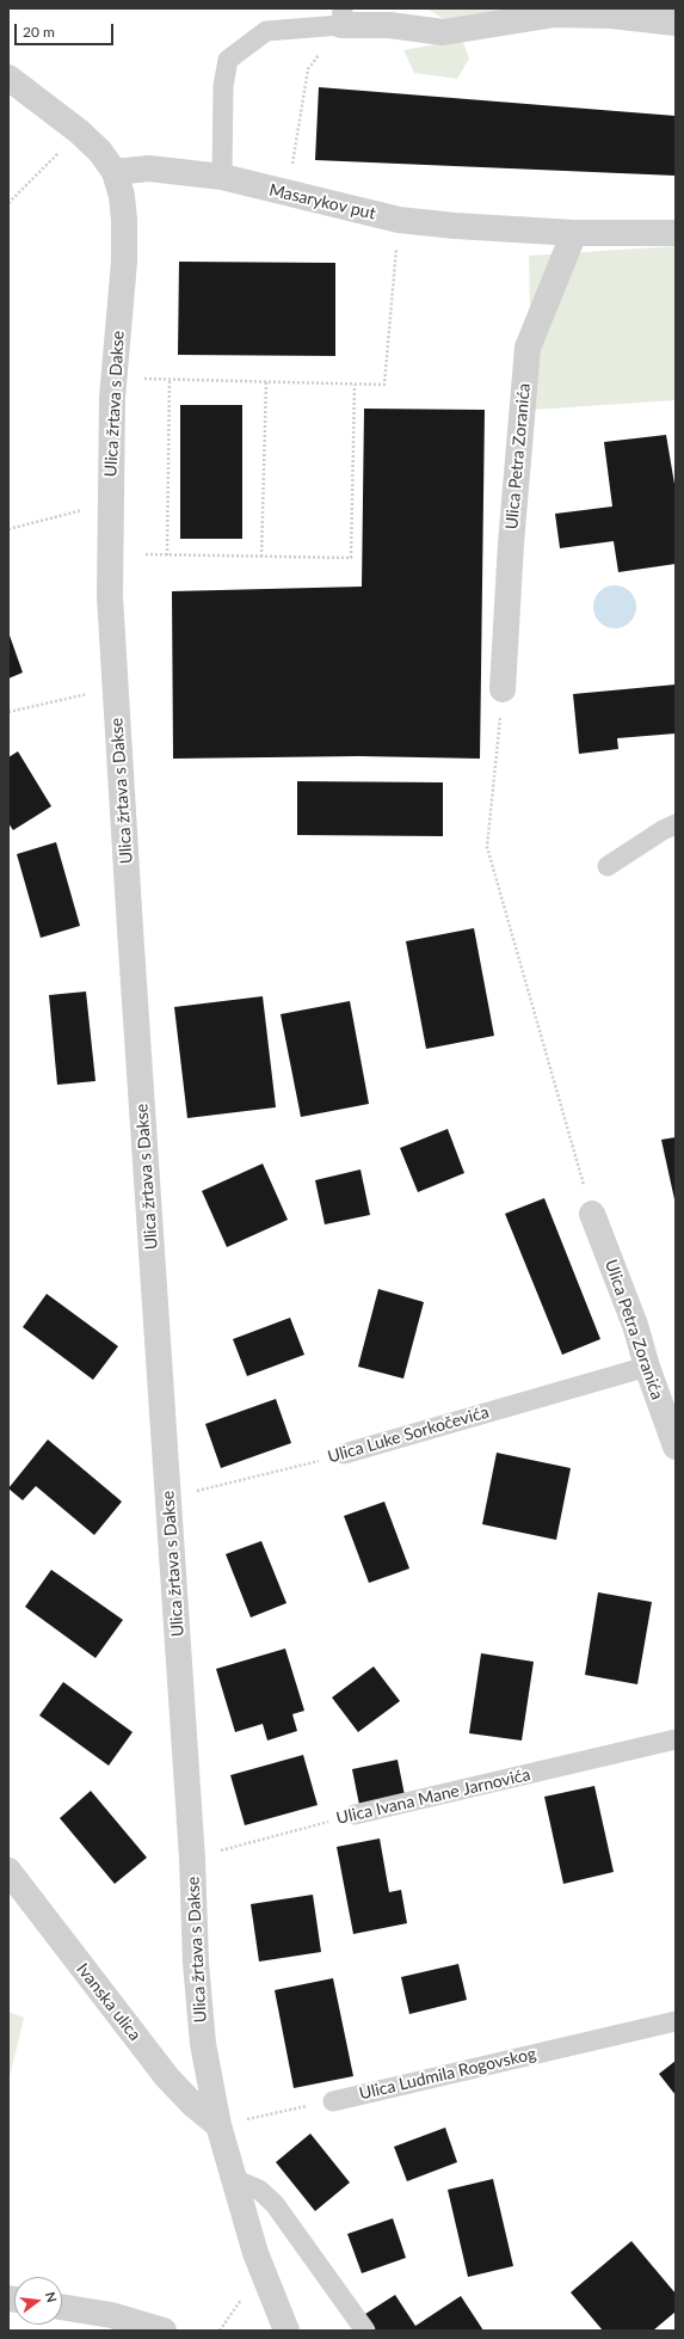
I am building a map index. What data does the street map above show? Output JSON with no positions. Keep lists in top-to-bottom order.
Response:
{
  "streets": {
    "street": [
      "Masarykov put",
      "Ulica žrtava s Dakse",
      "Ulica Petra Zoranića",
      "Ivanska ulica"
    ],
    "lane": ["Ulica Luke Sorkočevića", "Ulica Ivana Mane Jarnovića", "Ulica Ludmila Rogovskog"]
  },
  "crossings": [
    ["Masarykov put", "Ulica žrtava s Dakse"],
    ["Masarykov put", "Ulica Petra Zoranića"],
    ["Ulica žrtava s Dakse", "Ulica Luke Sorkočevića"],
    ["Ulica žrtava s Dakse", "Ulica Ivana Mane Jarnovića"],
    ["Ulica žrtava s Dakse", "Ivanska ulica"],
    ["Ulica Petra Zoranića", "Ulica Luke Sorkočevića"]
  ],
  "scale_bar": "20 m",
  "north": "right"
}
